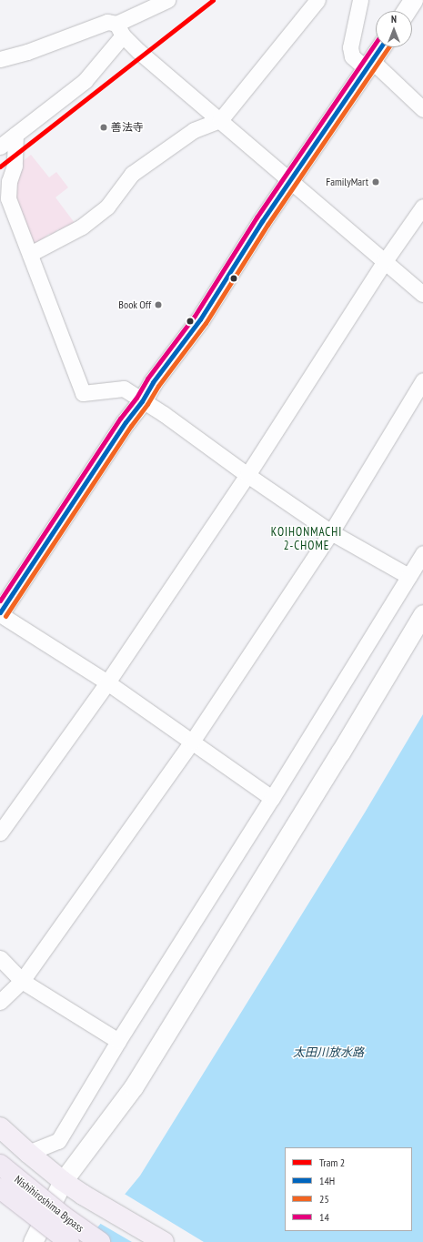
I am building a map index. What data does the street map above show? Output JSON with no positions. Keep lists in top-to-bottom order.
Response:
{
  "streets": {
    "highway": ["Nishihiroshima Bypass"]
  },
  "districts": ["KOIHONMACHI 2-CHOME"],
  "water": ["太田川放水路"],
  "places": ["善法寺", "FamilyMart", "Book Off"],
  "lines": [
    "tram line 2",
    "transit line 14",
    "transit line 14H",
    "transit line 25"
  ],
  "legend": [
    "Tram 2",
    "14H",
    "25",
    "14"
  ],
  "north": "top"
}
